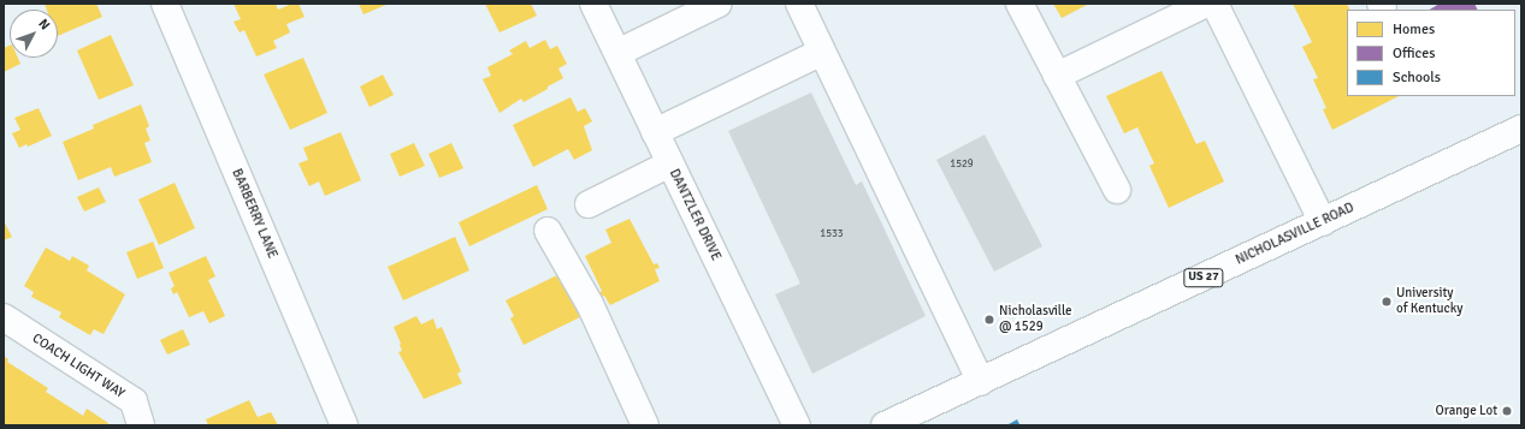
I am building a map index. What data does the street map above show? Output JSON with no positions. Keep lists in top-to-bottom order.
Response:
{
  "streets": {
    "street": [
      "BARBERRY LANE",
      "DANTZLER DRIVE",
      "NICHOLASVILLE ROAD",
      "US 27",
      "COACH LIGHT WAY"
    ]
  },
  "places": ["University of Kentucky", "Nicholasville @ 1529", "Orange Lot"],
  "house_numbers": ["1529", "1533"],
  "legend": ["Homes", "Offices", "Schools"],
  "north": "top right"
}
